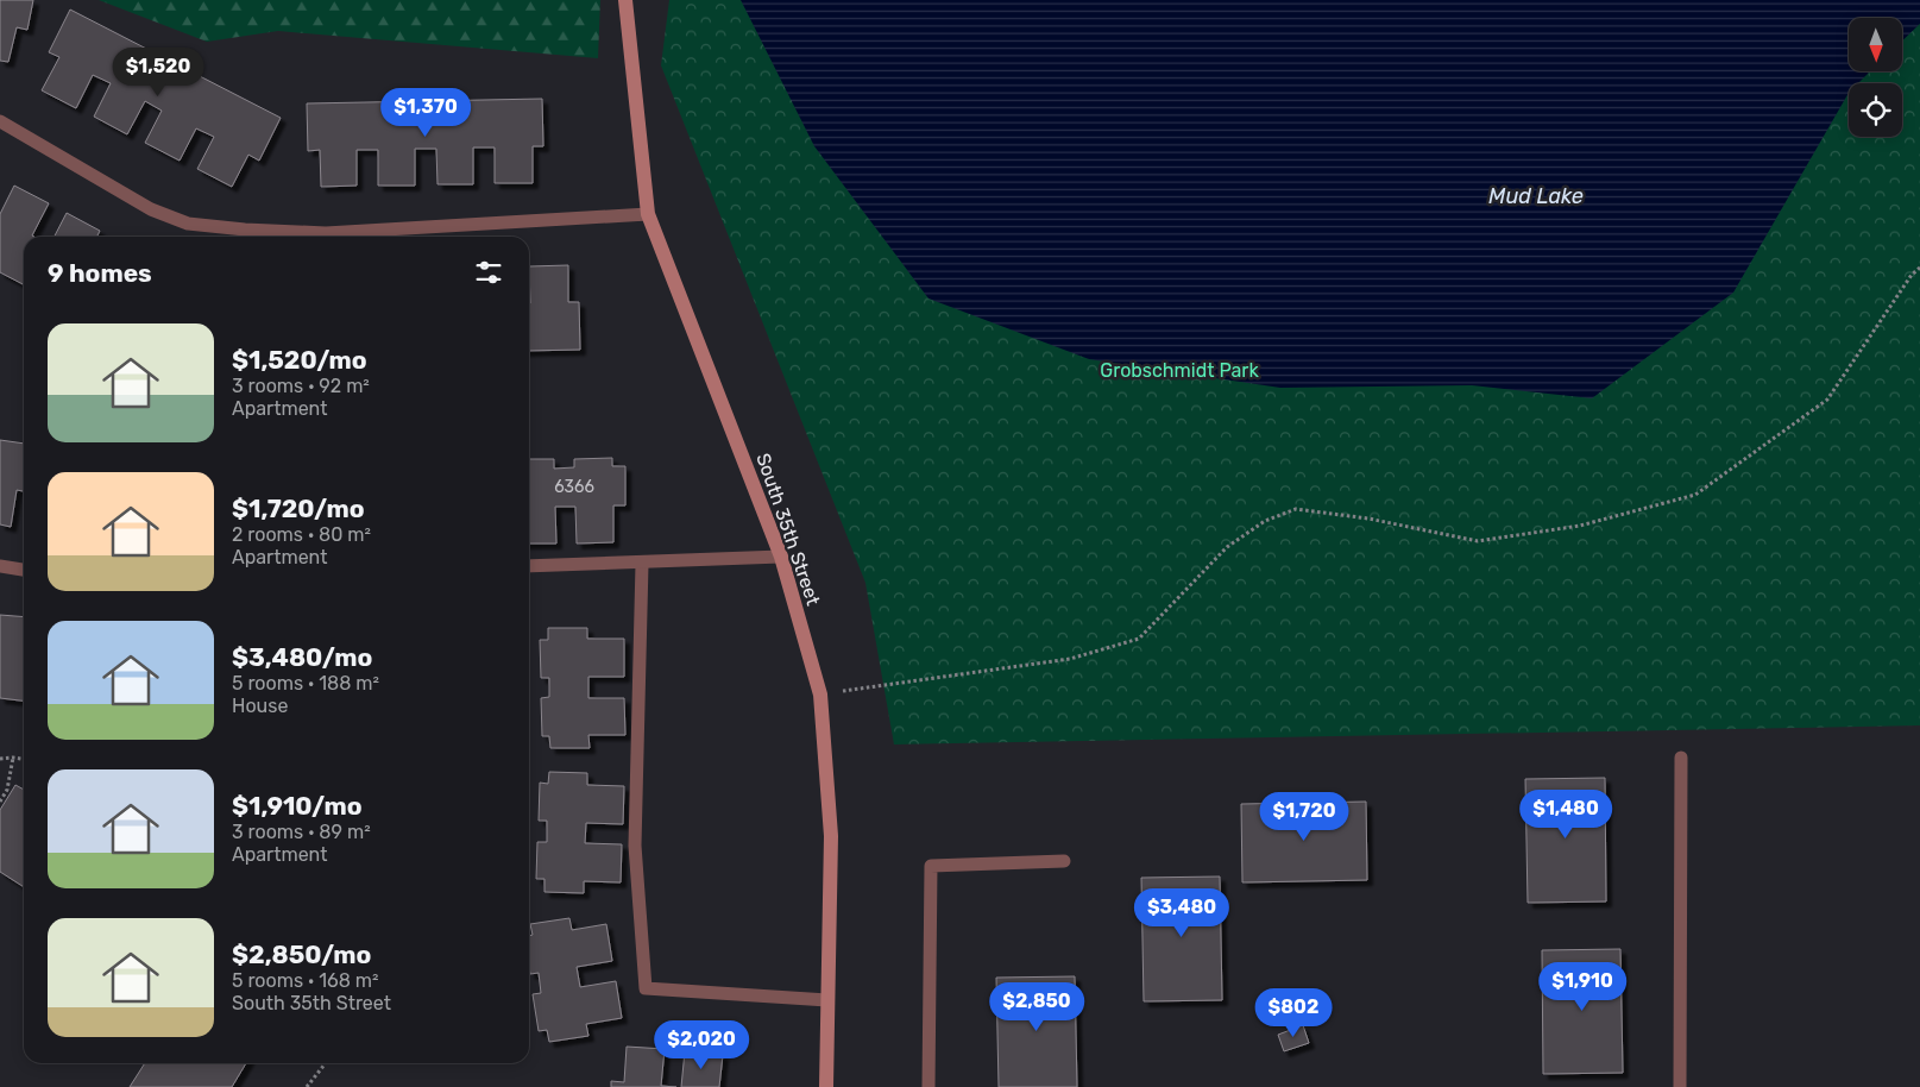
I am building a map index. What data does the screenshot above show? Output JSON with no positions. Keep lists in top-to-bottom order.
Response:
{
  "streets": {
    "street": ["South 35th Street"]
  },
  "water": ["Mud Lake"],
  "parks": ["Grobschmidt Park"],
  "house_numbers": ["6366"],
  "north": "bottom",
  "page": {
    "price": [
      "$1,520",
      "$1,370",
      "$1,480",
      "$1,720",
      "$3,480",
      "$1,910",
      "$2,850",
      "$802",
      "$2,020"
    ],
    "heading": "9 homes",
    "list": [
      {
        "name": "$1,520/mo",
        "note": "3 rooms · 92 m² · Apartment"
      },
      {
        "name": "$1,720/mo",
        "note": "2 rooms · 80 m² · Apartment"
      },
      {
        "name": "$3,480/mo",
        "note": "5 rooms · 188 m² · House"
      },
      {
        "name": "$1,910/mo",
        "note": "3 rooms · 89 m² · Apartment"
      },
      {
        "name": "$2,850/mo",
        "note": "5 rooms · 168 m² · South 35th Street"
      }
    ]
  }
}
